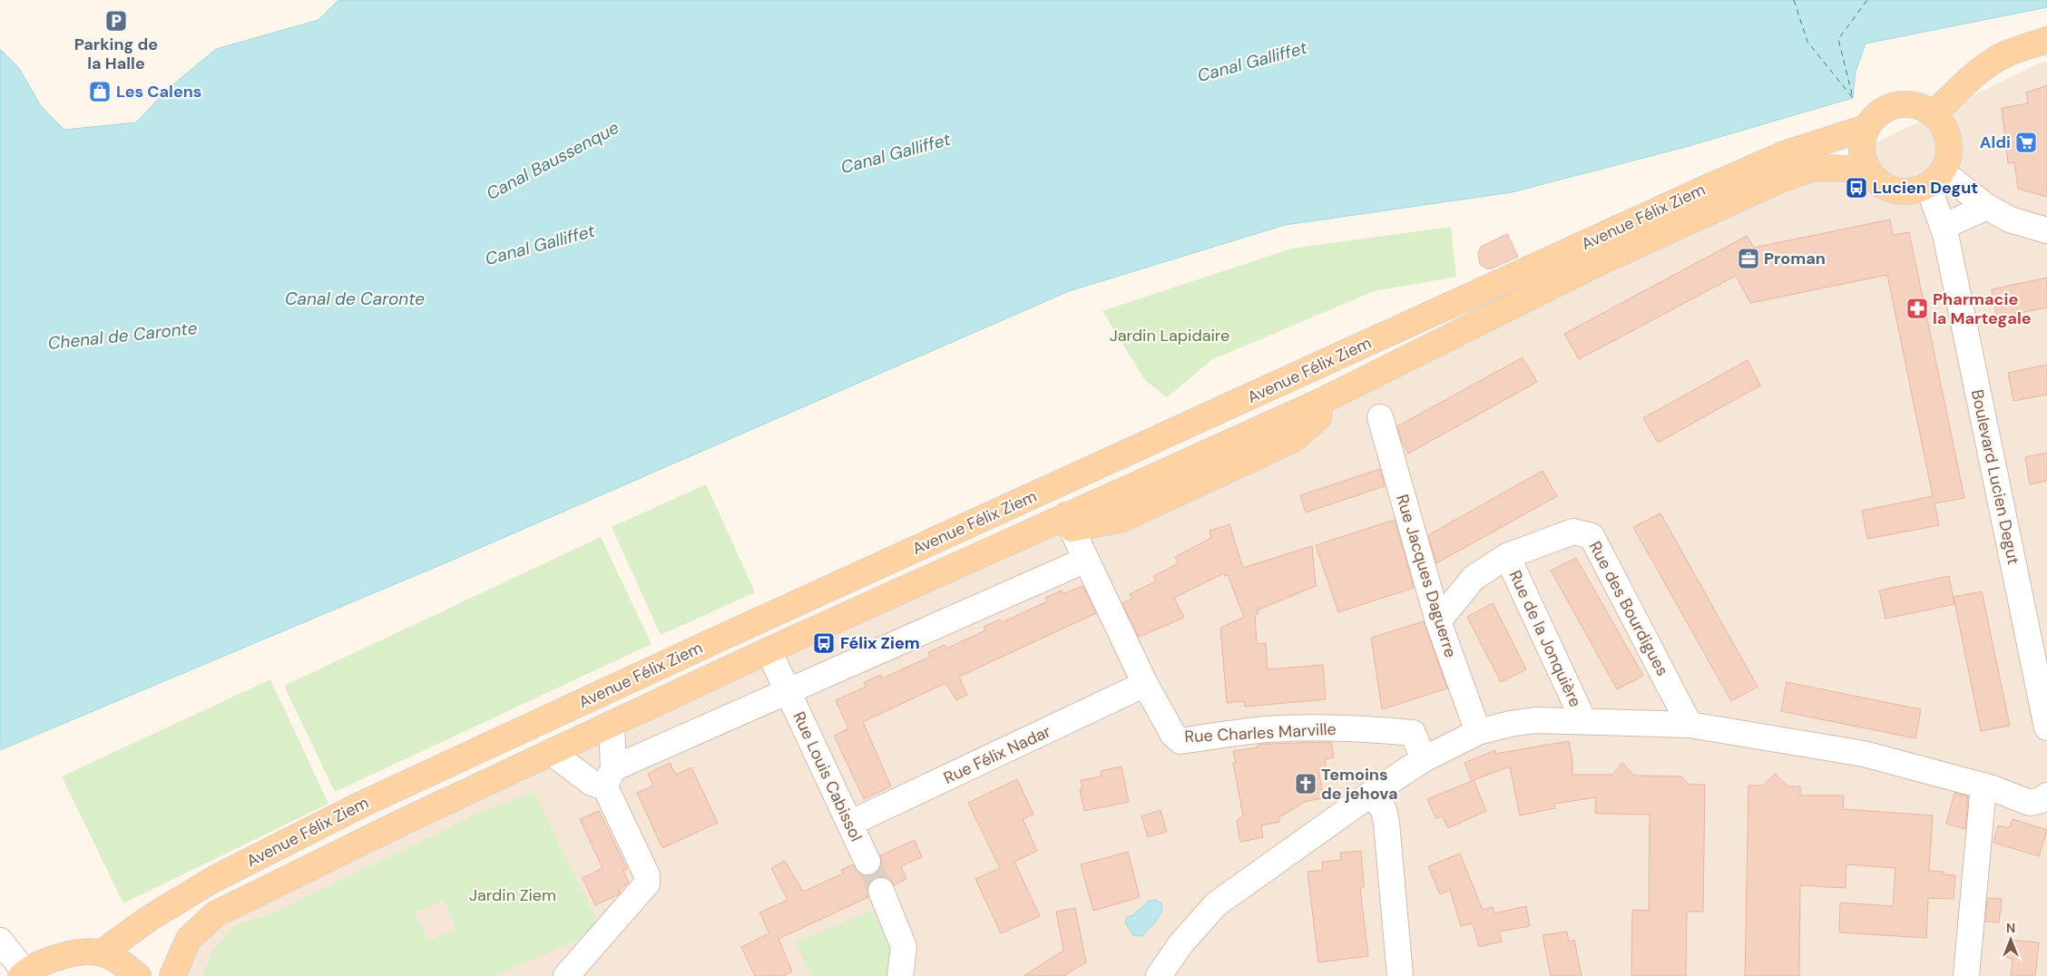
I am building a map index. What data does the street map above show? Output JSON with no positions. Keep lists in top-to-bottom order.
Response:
{
  "streets": {
    "main road": ["Avenue Félix Ziem"],
    "street": [
      "Boulevard Lucien Degut",
      "Rue Jacques Daguerre",
      "Rue des Bourdigues",
      "Rue de la Jonquière",
      "Rue Charles Marville",
      "Rue Félix Nadar",
      "Rue Louis Cabissol"
    ]
  },
  "crossings": [
    ["Avenue Félix Ziem", "Boulevard Lucien Degut"],
    ["Avenue Félix Ziem", "Rue Charles Marville"],
    ["Rue Jacques Daguerre", "Rue des Bourdigues"],
    ["Rue des Bourdigues", "Rue de la Jonquière"],
    ["Rue Charles Marville", "Rue Félix Nadar"],
    ["Rue Félix Nadar", "Rue Louis Cabissol"]
  ],
  "water": [
    "Canal Galliffet",
    "Canal Baussenque",
    "Canal de Caronte",
    "Chenal de Caronte"
  ],
  "parks": ["Jardin Lapidaire", "Jardin Ziem"],
  "places": {
    "parking": ["Parking de la Halle"],
    "shop": ["Les Calens"],
    "supermarket": ["Aldi"],
    "bus stop": ["Lucien Degut", "Félix Ziem"],
    "office": ["Proman"],
    "pharmacy": ["Pharmacie la Martegale"],
    "church": ["Temoins de jehova"]
  },
  "north": "top"
}
